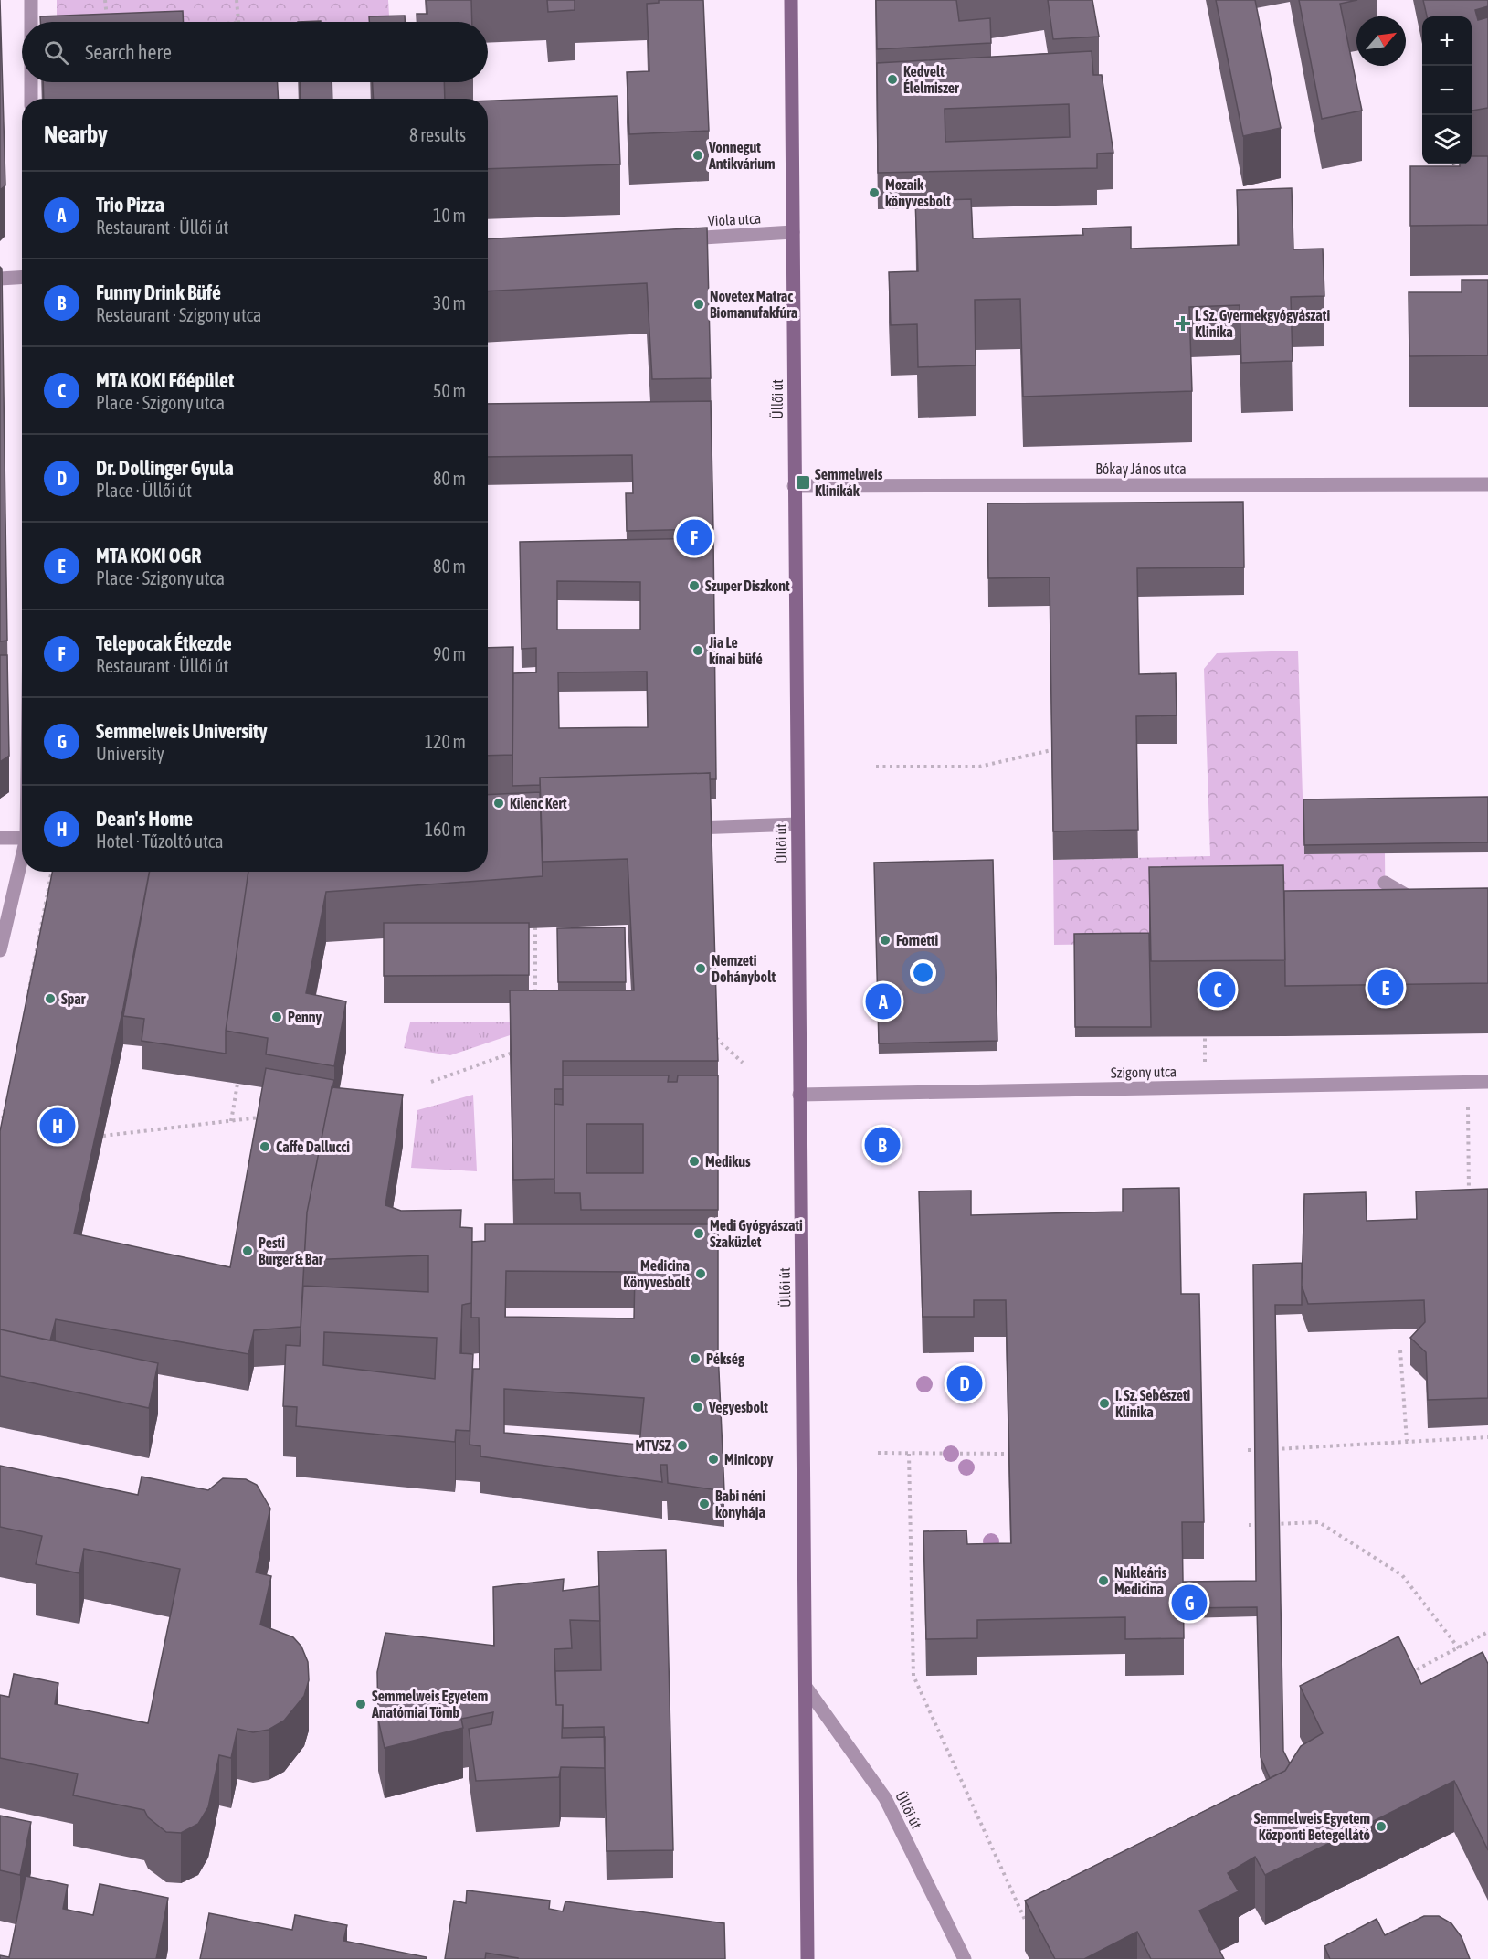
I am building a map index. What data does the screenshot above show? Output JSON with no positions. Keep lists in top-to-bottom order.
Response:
{
  "streets": {
    "main road": ["Üllői út"],
    "street": ["Viola utca", "Bókay János utca", "Szigony utca"]
  },
  "crossings": [
    ["Viola utca", "Üllői út"],
    ["Üllői út", "Bókay János utca"],
    ["Üllői út", "Szigony utca"]
  ],
  "places": {
    "other": [
      "Kedvelt Élelmiszer",
      "Vonnegut Antikvárium",
      "Mozaik könyvesbolt",
      "Novetex Matrac Biomanufakfúra",
      "Szuper Diszkont",
      "Jia Le kínai büfé",
      "Kilenc Kert",
      "Fornetti",
      "Nemzeti Dohánybolt",
      "Spar",
      "Penny",
      "Caffe Dallucci",
      "Medikus",
      "Medi Gyógyászati Szaküzlet",
      "Pesti Burger & Bar",
      "Medicina Könyvesbolt",
      "Pékség",
      "I. Sz. Sebészeti Klinika",
      "Vegyesbolt",
      "MTVSZ",
      "Minicopy",
      "Babi néni konyhája",
      "Nukleáris Medicina",
      "Semmelweis Egyetem Anatómiai Tömb",
      "Semmelweis Egyetem Központi Betegellátó"
    ],
    "health": ["I. Sz. Gyermekgyógyászati Klinika"],
    "transit": ["Semmelweis Klinikák"]
  },
  "north": "top right",
  "page": {
    "map_buttons": ["+", "−"],
    "search": "Search here",
    "heading": ["Nearby", "8 results"],
    "list": [
      {
        "mark": "A",
        "name": "Trio Pizza",
        "note": "Restaurant · Üllői út",
        "value": "10 m"
      },
      {
        "mark": "B",
        "name": "Funny Drink Büfé",
        "note": "Restaurant · Szigony utca",
        "value": "30 m"
      },
      {
        "mark": "C",
        "name": "MTA KOKI Főépület",
        "note": "Place · Szigony utca",
        "value": "50 m"
      },
      {
        "mark": "D",
        "name": "Dr. Dollinger Gyula",
        "note": "Place · Üllői út",
        "value": "80 m"
      },
      {
        "mark": "E",
        "name": "MTA KOKI OGR",
        "note": "Place · Szigony utca",
        "value": "80 m"
      },
      {
        "mark": "F",
        "name": "Telepocak Étkezde",
        "note": "Restaurant · Üllői út",
        "value": "90 m"
      },
      {
        "mark": "G",
        "name": "Semmelweis University",
        "note": "University",
        "value": "120 m"
      },
      {
        "mark": "H",
        "name": "Dean's Home",
        "note": "Hotel · Tűzoltó utca",
        "value": "160 m"
      }
    ],
    "pins": [
      "F",
      "E",
      "C",
      "A",
      "H",
      "B",
      "D",
      "G"
    ]
  }
}
